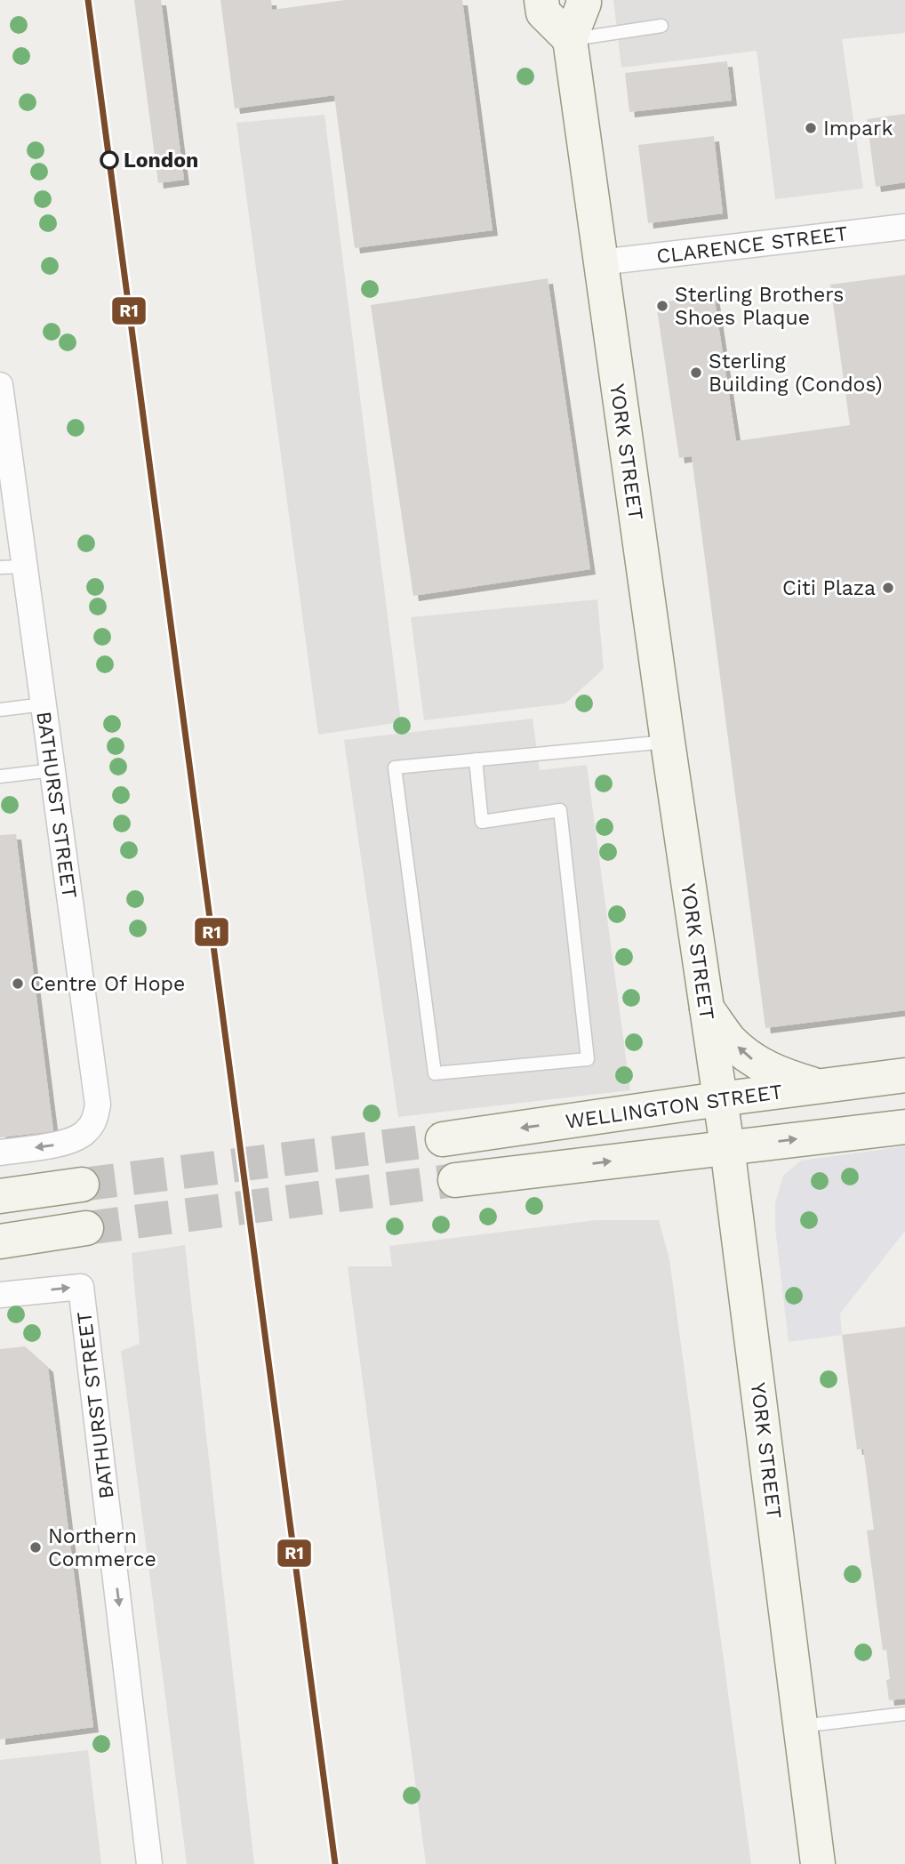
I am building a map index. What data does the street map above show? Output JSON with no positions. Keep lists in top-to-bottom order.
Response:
{
  "streets": {
    "main road": ["YORK STREET", "WELLINGTON STREET"],
    "street": ["CLARENCE STREET", "BATHURST STREET"]
  },
  "crossings": [
    ["CLARENCE STREET", "YORK STREET"],
    ["YORK STREET", "WELLINGTON STREET"]
  ],
  "one_way": ["BATHURST STREET"],
  "places": [
    "Impark",
    "London",
    "Sterling Brothers Shoes Plaque",
    "Sterling Building (Condos)",
    "Citi Plaza",
    "Centre Of Hope",
    "Northern Commerce"
  ],
  "lines": ["transit line R1"]
}
